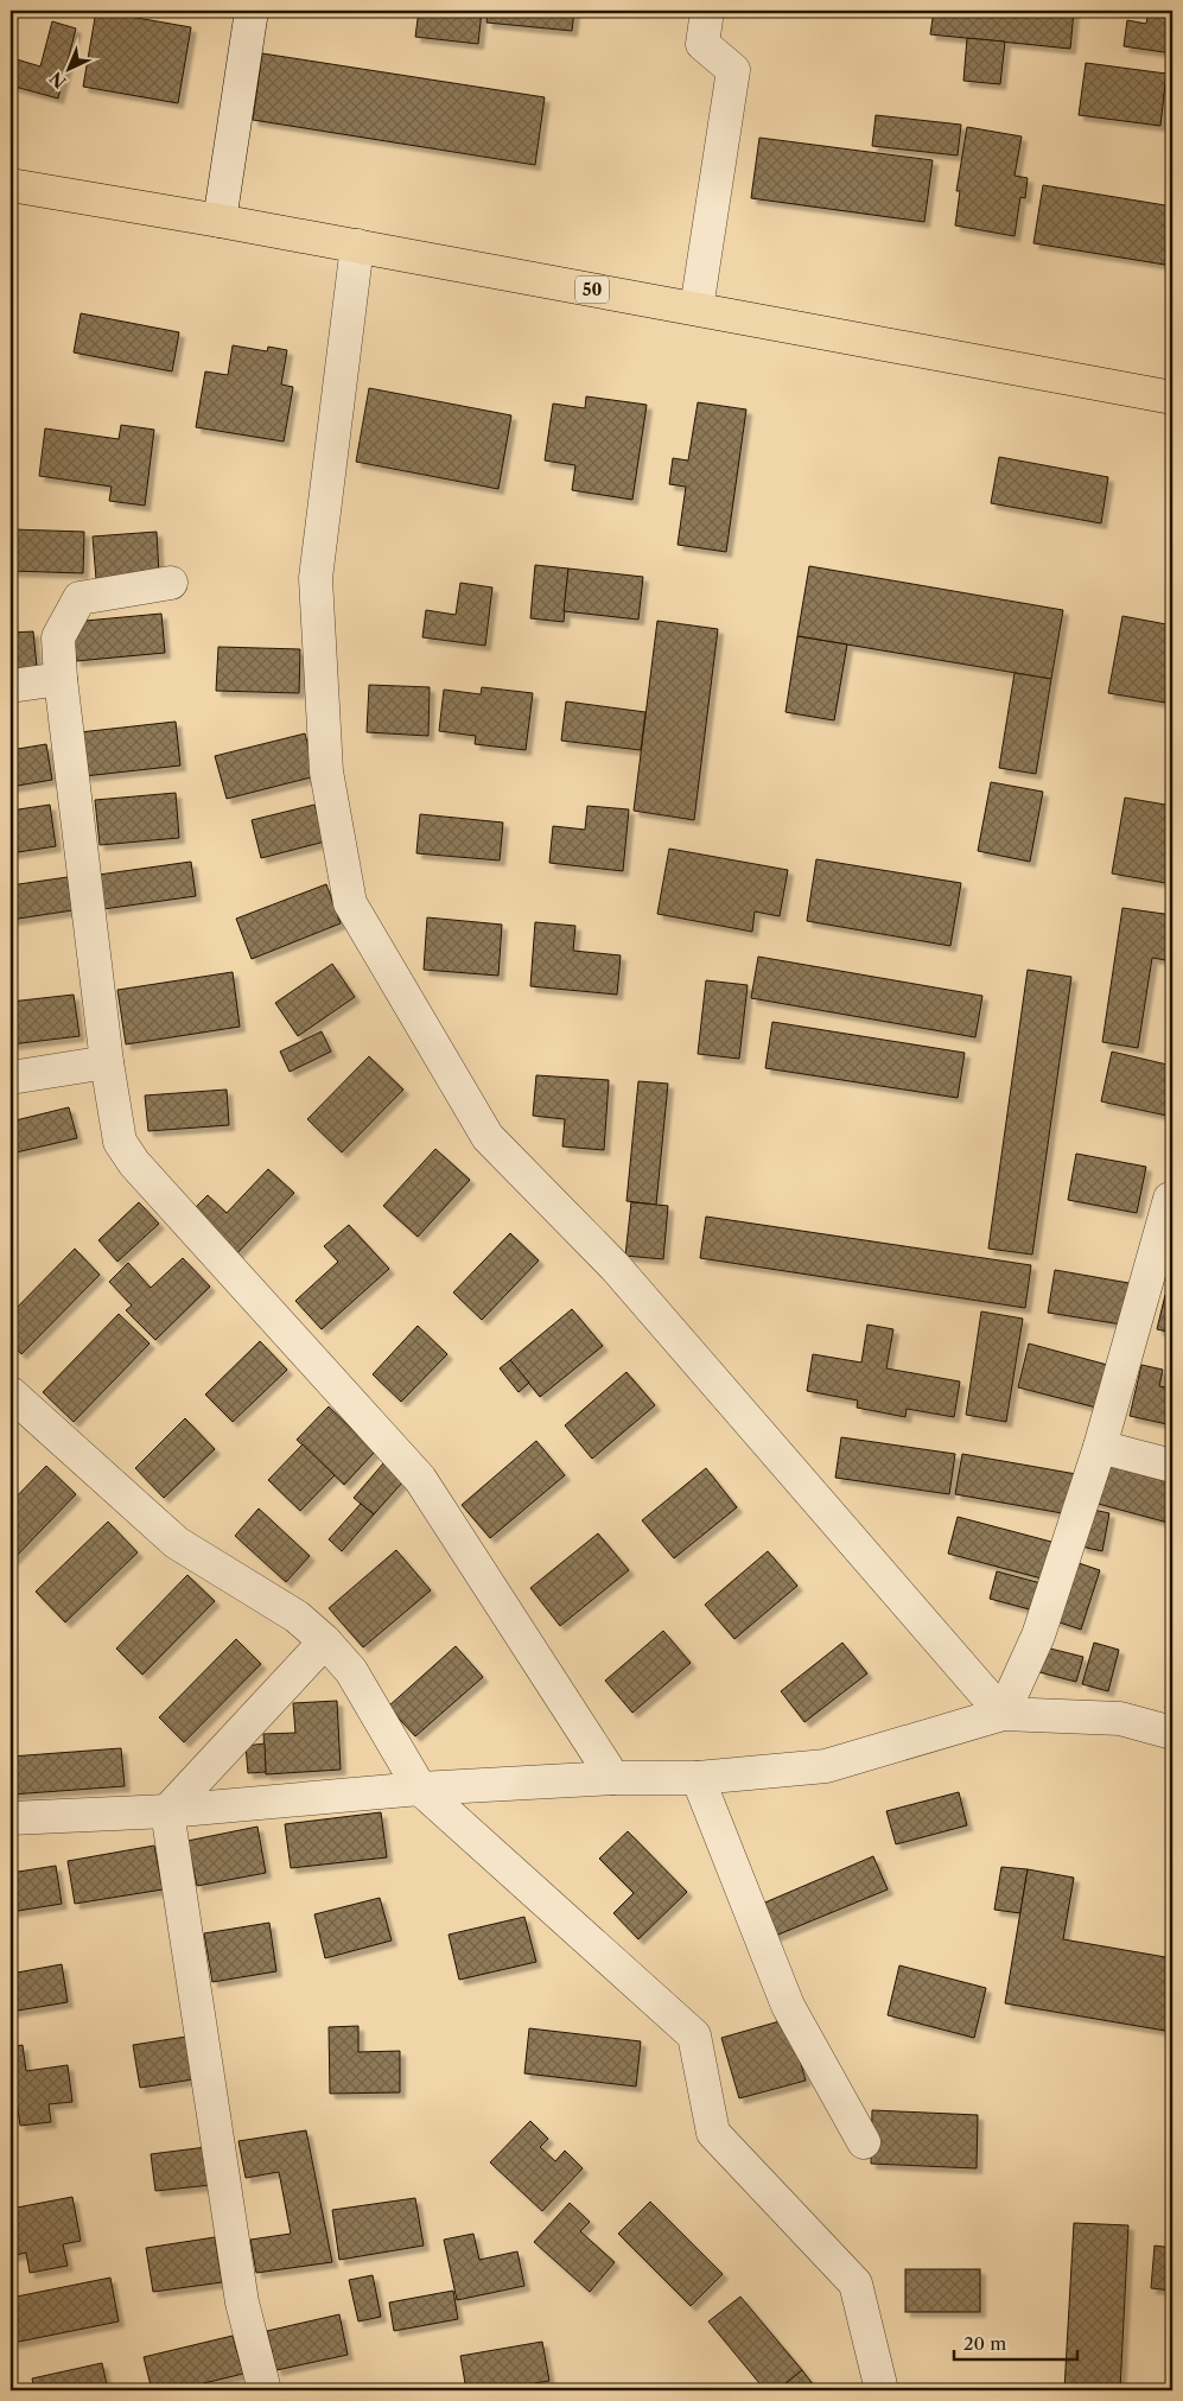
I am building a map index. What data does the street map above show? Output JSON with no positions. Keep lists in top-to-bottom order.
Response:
{
  "streets": {
    "main road": ["50"]
  },
  "scale_bar": "20 m",
  "north": "bottom left"
}
